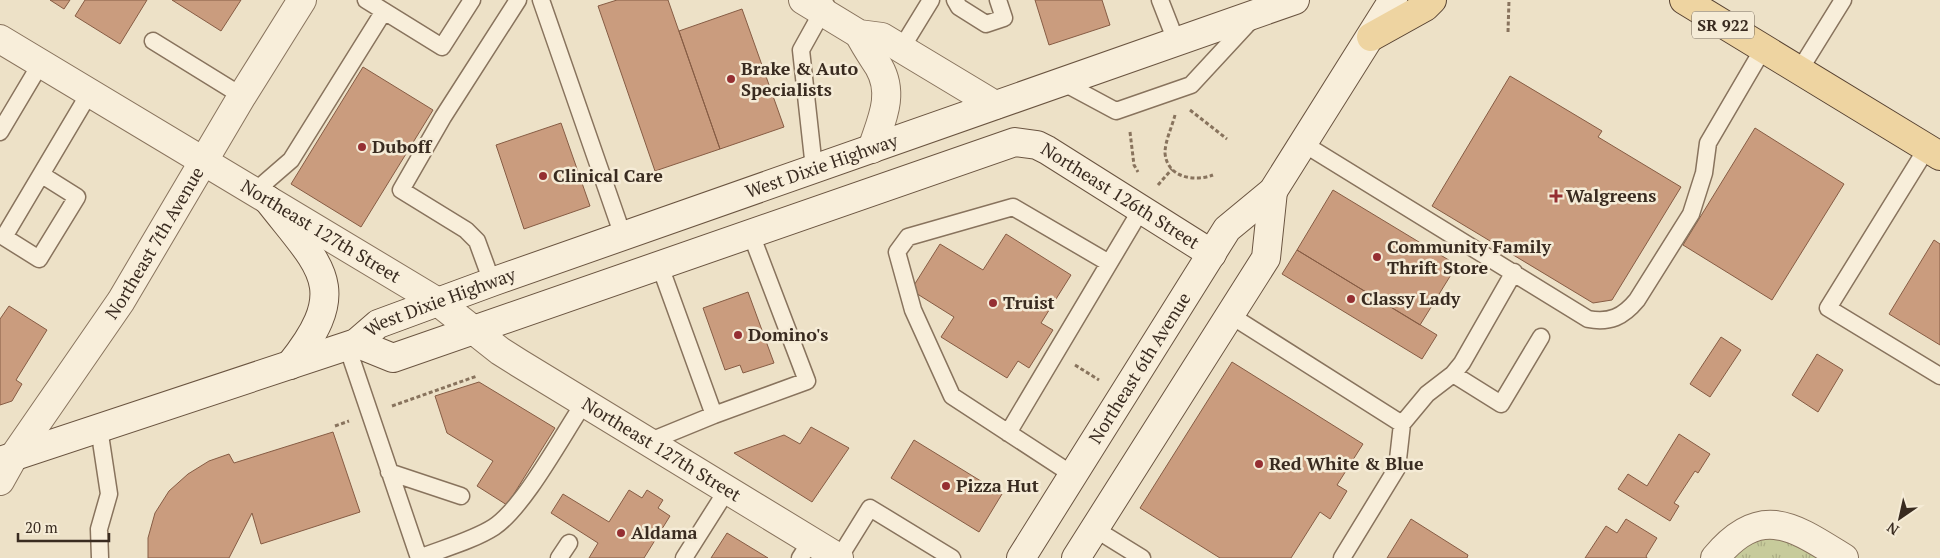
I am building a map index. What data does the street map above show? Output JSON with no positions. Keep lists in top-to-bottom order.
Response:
{
  "streets": {
    "main road": [
      "SR 922",
      "West Dixie Highway",
      "Northeast 126th Street",
      "Northeast 127th Street",
      "Northeast 7th Avenue",
      "Northeast 6th Avenue"
    ]
  },
  "crossings": [
    ["West Dixie Highway", "Northeast 126th Street"],
    ["West Dixie Highway", "Northeast 127th Street"],
    ["West Dixie Highway", "Northeast 7th Avenue"],
    ["Northeast 126th Street", "Northeast 6th Avenue"],
    ["Northeast 127th Street", "Northeast 7th Avenue"]
  ],
  "places": {
    "other": [
      "Brake & Auto Specialists",
      "Duboff",
      "Clinical Care",
      "Community Family Thrift Store",
      "Classy Lady",
      "Truist",
      "Domino's",
      "Red White & Blue",
      "Pizza Hut",
      "Aldama"
    ],
    "health": ["Walgreens"]
  },
  "scale_bar": "20 m",
  "north": "bottom left"
}
